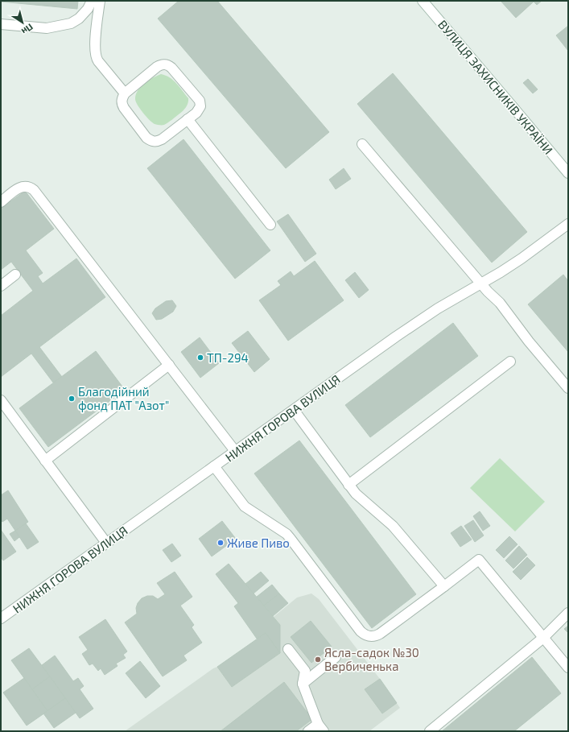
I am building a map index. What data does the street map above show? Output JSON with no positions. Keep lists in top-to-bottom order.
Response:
{
  "streets": {
    "street": ["ВУЛИЦЯ ЗАХИСНИКІВ УКРАЇНИ", "НИЖНЯ ГОРОВА ВУЛИЦЯ"]
  },
  "places": [
    "ТП-294",
    "Благодійний фонд ПАТ \"Азот\"",
    "Живе Пиво",
    "Ясла-садок №30 Вербиченька"
  ],
  "north": "bottom right"
}
